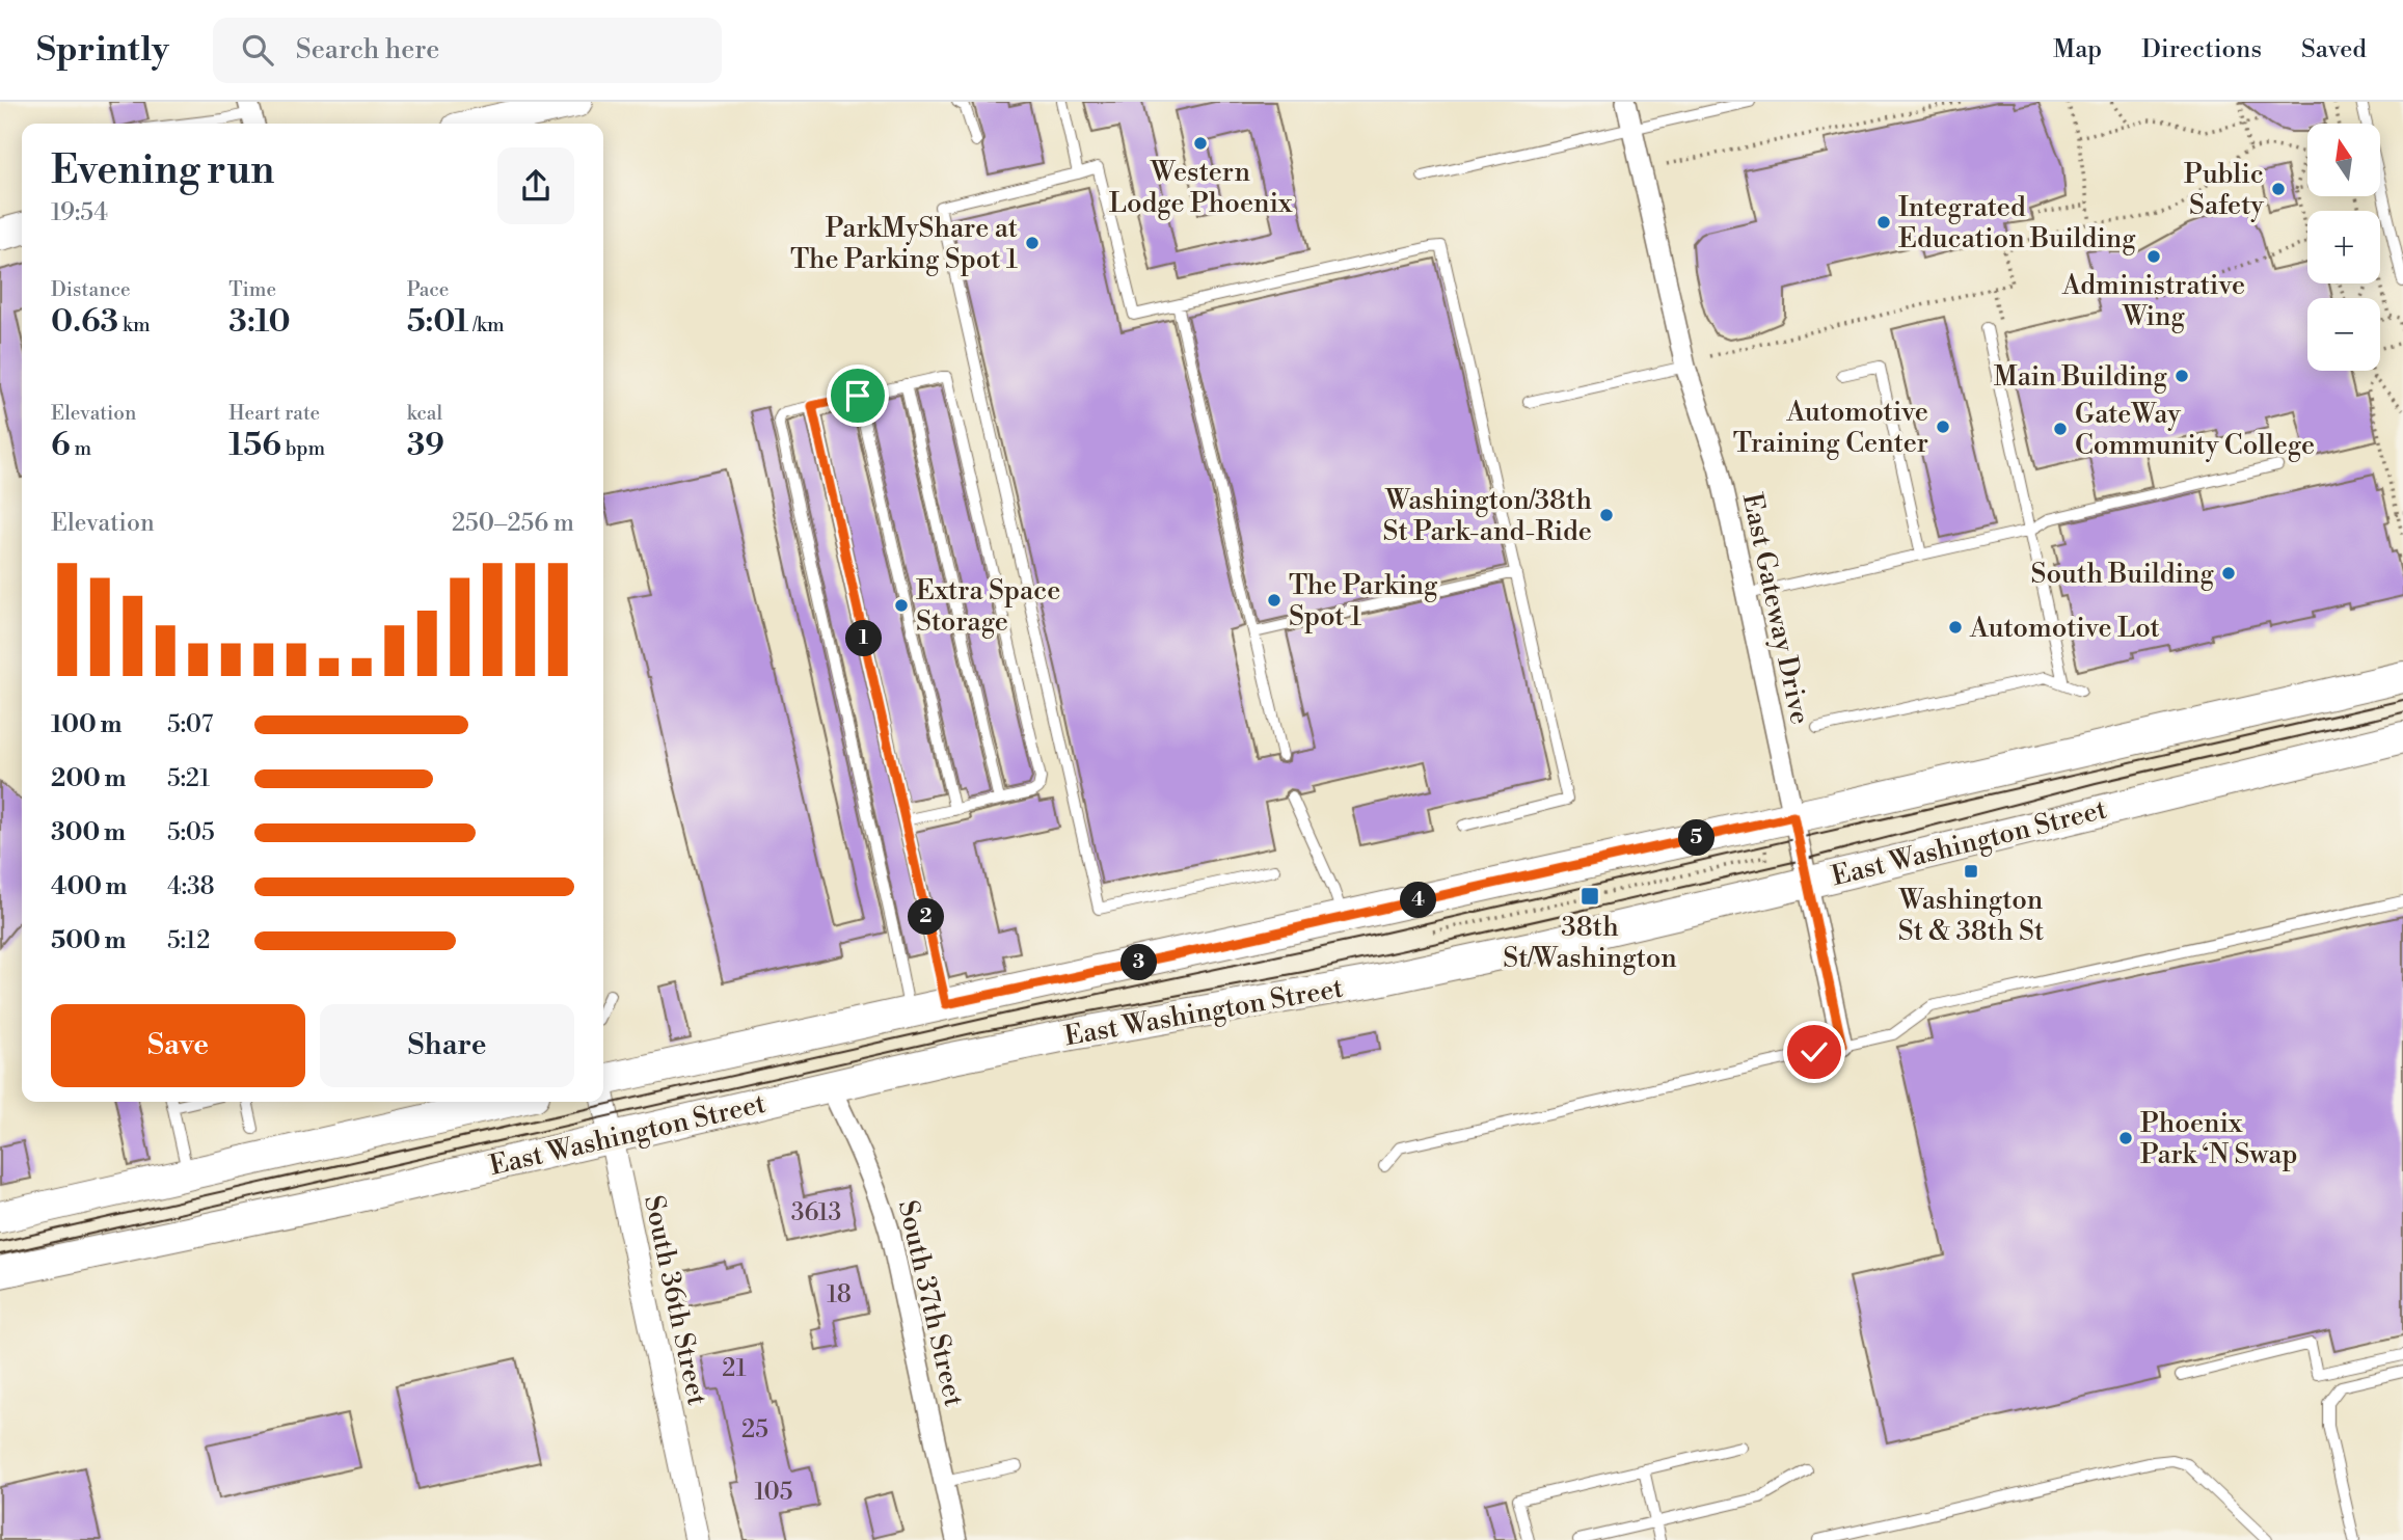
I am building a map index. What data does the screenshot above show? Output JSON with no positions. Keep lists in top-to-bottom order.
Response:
{
  "streets": {
    "main road": ["East Washington Street"],
    "street": ["East Gateway Drive", "South 36th Street", "South 37th Street"]
  },
  "crossings": [
    ["East Gateway Drive", "East Washington Street"],
    ["East Washington Street", "South 36th Street"],
    ["East Washington Street", "South 37th Street"]
  ],
  "places": {
    "other": [
      "Western Lodge Phoenix",
      "Public Safety",
      "Integrated Education Building",
      "ParkMyShare at The Parking Spot 1",
      "Administrative Wing",
      "Main Building",
      "Automotive Training Center",
      "GateWay Community College",
      "Washington/38th St Park-and-Ride",
      "South Building",
      "The Parking Spot 1",
      "Extra Space Storage",
      "Automotive Lot",
      "Phoenix Park ‘N Swap"
    ],
    "transit": ["Washington St & 38th St", "38th St/Washington"]
  },
  "house_numbers": [
    "3613",
    "18",
    "21",
    "25",
    "105"
  ],
  "north": "top",
  "page": {
    "header": "Sprintly",
    "search": "Search here",
    "nav": ["Map", "Directions", "Saved"],
    "map_buttons": ["+", "−"],
    "heading": ["Evening run", "19:54"],
    "stats": [
      ["Distance", "0.63 km"],
      ["Time", "3:10"],
      ["Pace", "5:01 /km"],
      ["Elevation", "6 m"],
      ["Heart rate", "156 bpm"],
      ["kcal", "39"]
    ],
    "chart": ["Elevation", "250–256 m"],
    "pins": [
      "1",
      "5",
      "4",
      "2",
      "3"
    ],
    "list": [
      {
        "name": "100 m",
        "note": "5:07"
      },
      {
        "name": "200 m",
        "note": "5:21"
      },
      {
        "name": "300 m",
        "note": "5:05"
      },
      {
        "name": "400 m",
        "note": "4:38"
      },
      {
        "name": "500 m",
        "note": "5:12"
      }
    ],
    "buttons": ["Save", "Share"]
  }
}
